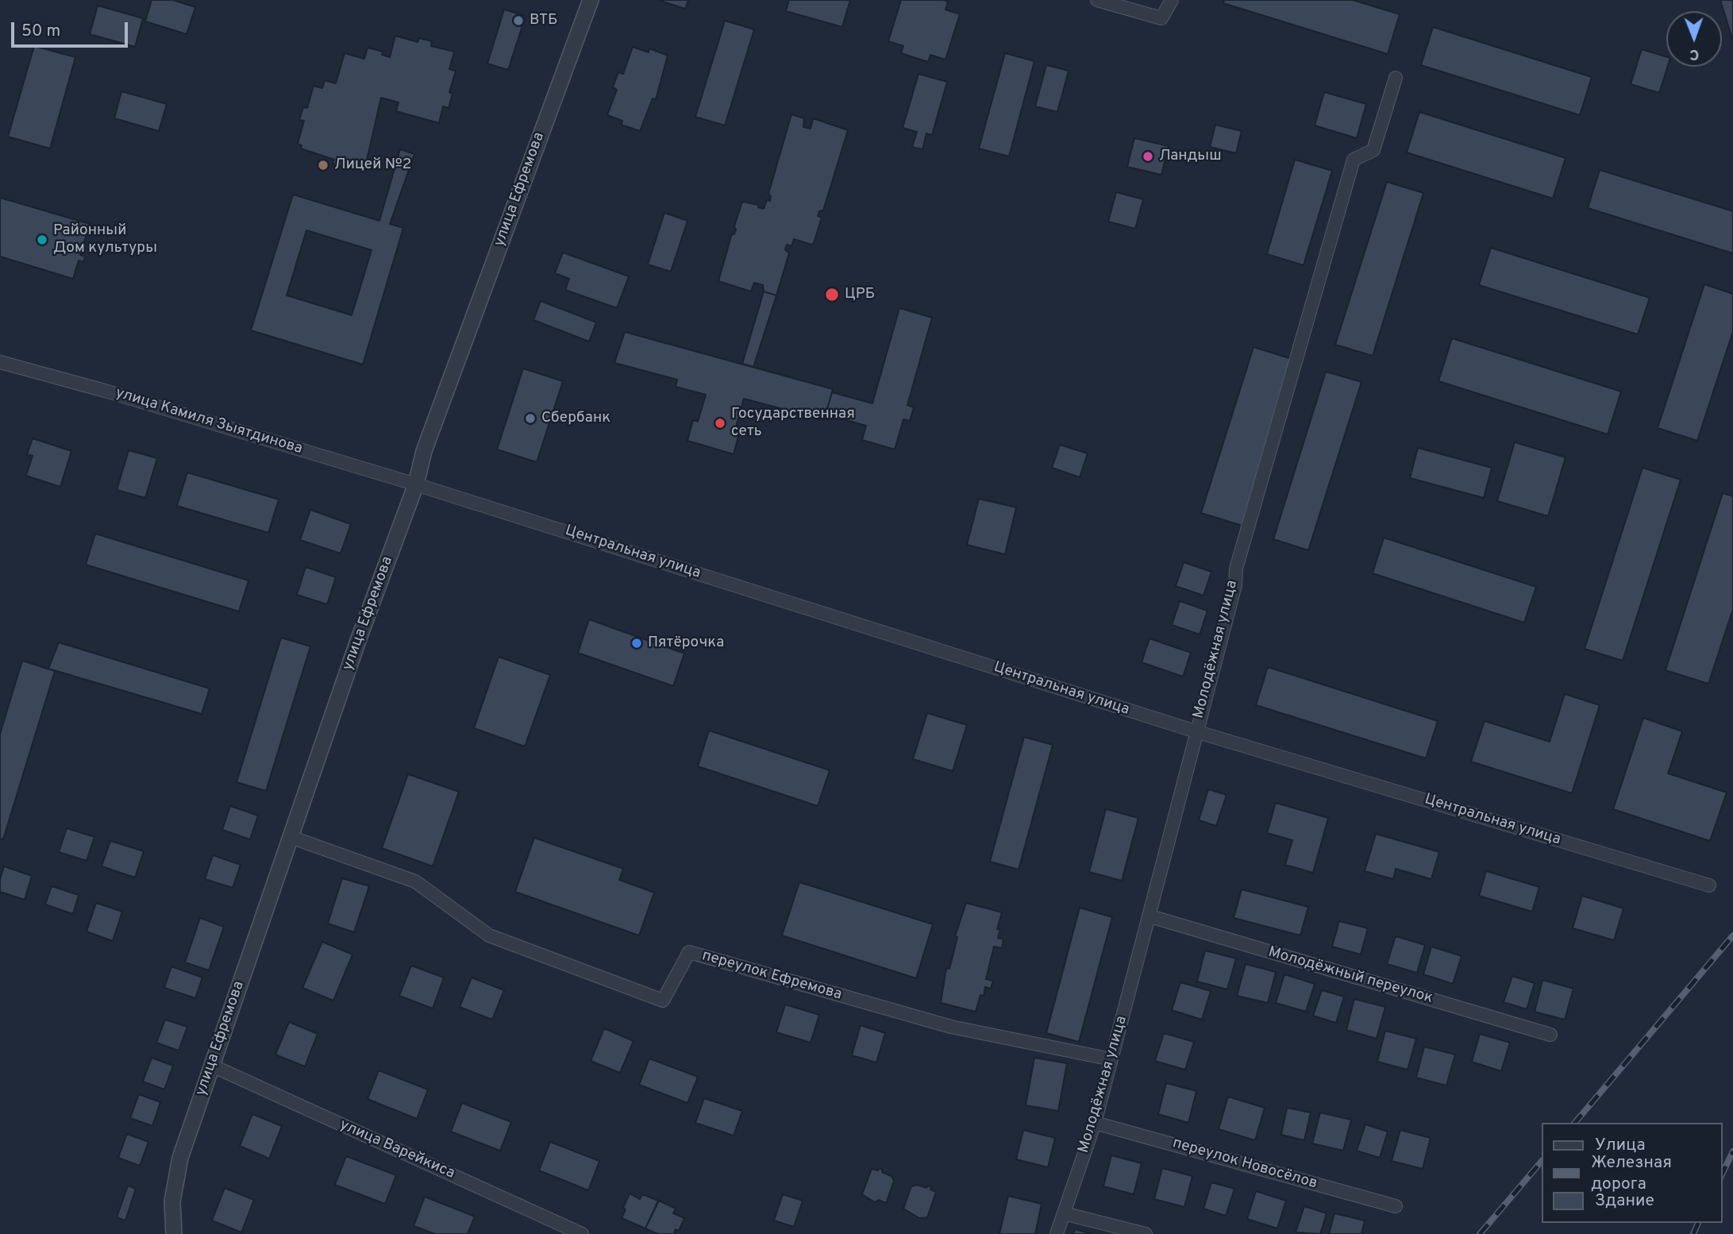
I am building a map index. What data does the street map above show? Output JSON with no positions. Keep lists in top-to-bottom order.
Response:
{
  "streets": {
    "street": [
      "улица Ефремова",
      "улица Камиля Зыятдинова",
      "Центральная улица",
      "Молодёжная улица",
      "переулок Ефремова",
      "Молодёжный переулок",
      "улица Варейкиса",
      "переулок Новосёлов"
    ]
  },
  "crossings": [
    ["улица Ефремова", "улица Камиля Зыятдинова"],
    ["улица Ефремова", "Центральная улица"],
    ["улица Ефремова", "переулок Ефремова"],
    ["улица Ефремова", "улица Варейкиса"],
    ["улица Камиля Зыятдинова", "Центральная улица"],
    ["Центральная улица", "Молодёжная улица"],
    ["Молодёжная улица", "переулок Ефремова"],
    ["Молодёжная улица", "Молодёжный переулок"],
    ["Молодёжная улица", "переулок Новосёлов"]
  ],
  "places": [
    "ВТБ",
    "Ландыш",
    "Лицей №2",
    "Районный Дом культуры",
    "ЦРБ",
    "Сбербанк",
    "Государственная сеть",
    "Пятёрочка"
  ],
  "legend": ["Улица", "Железная дорога", "Здание"],
  "scale_bar": "50 m",
  "north": "bottom"
}
